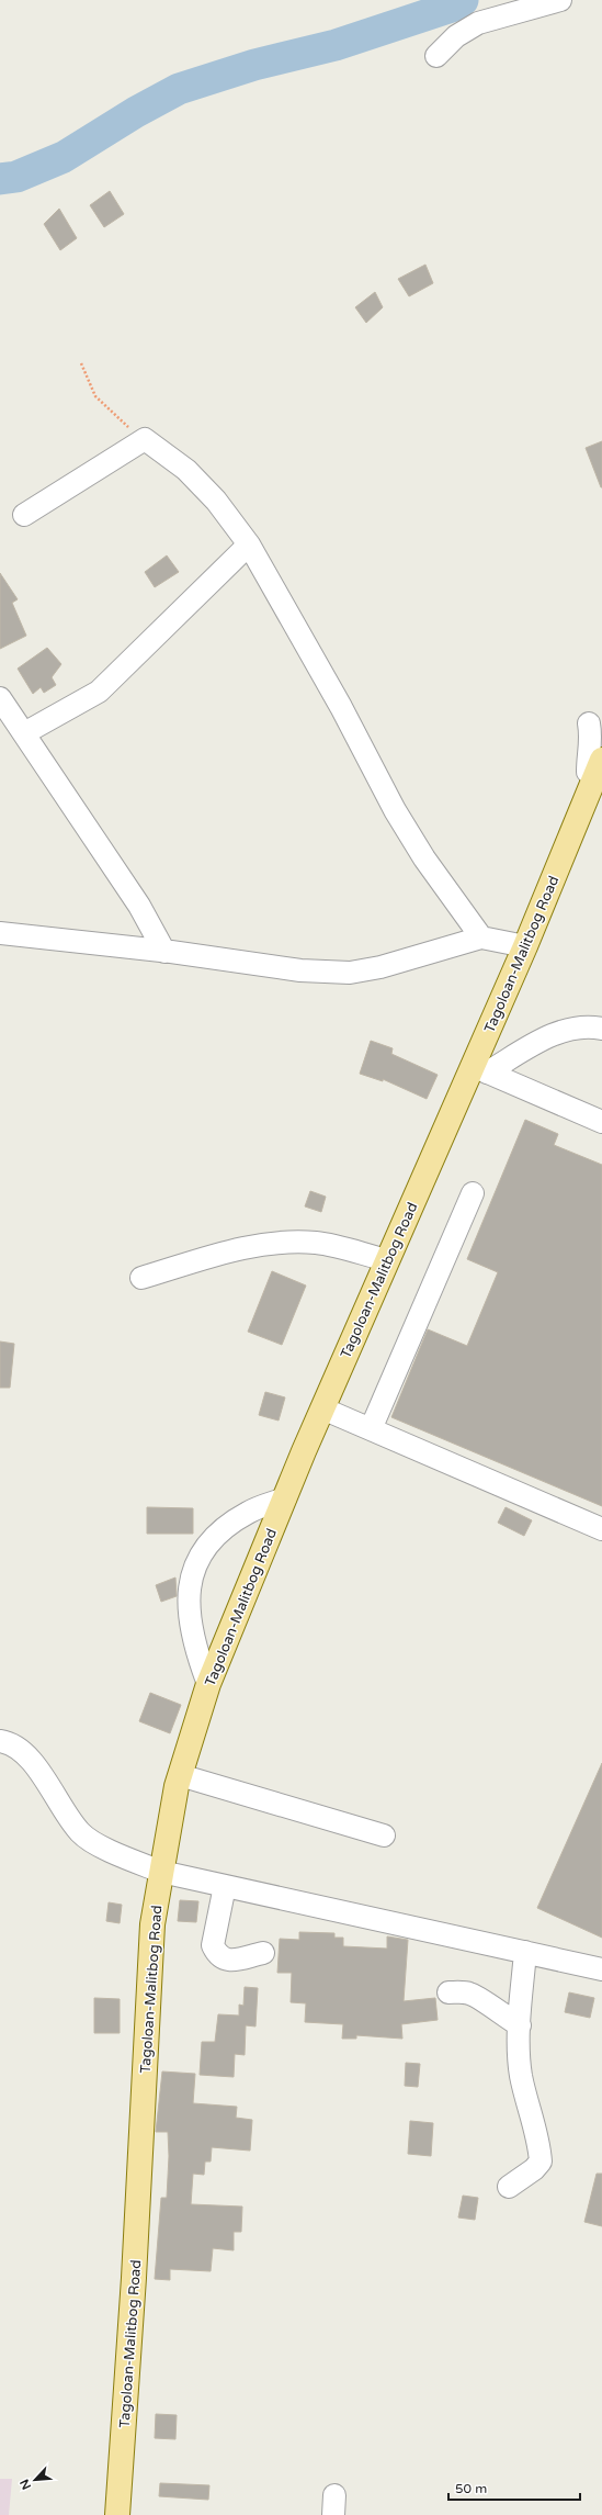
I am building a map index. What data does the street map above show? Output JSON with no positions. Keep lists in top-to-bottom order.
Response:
{
  "streets": {
    "main road": ["Tagoloan-Malitbog Road"]
  },
  "scale_bar": "50 m",
  "north": "bottom left"
}
